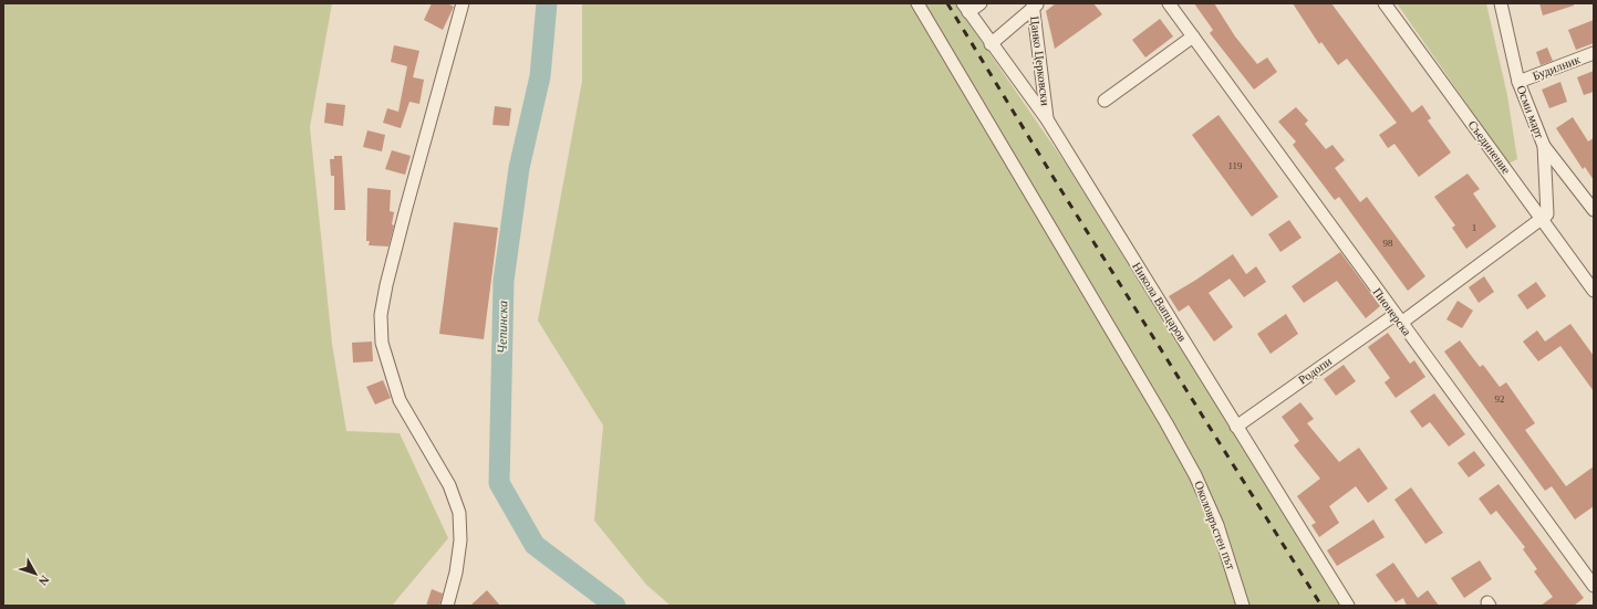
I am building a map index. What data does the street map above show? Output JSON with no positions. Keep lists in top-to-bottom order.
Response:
{
  "streets": {
    "street": [
      "Цанко Церковски",
      "Будилник",
      "Осми март",
      "Съединение",
      "Никола Вапцаров",
      "Пионерска",
      "Родопи",
      "Околовръстен път"
    ]
  },
  "crossings": [
    ["Цанко Церковски", "Никола Вапцаров"],
    ["Будилник", "Осми март"],
    ["Осми март", "Съединение"],
    ["Осми март", "Родопи"],
    ["Съединение", "Родопи"],
    ["Никола Вапцаров", "Родопи"],
    ["Пионерска", "Родопи"]
  ],
  "water": ["Чепинска"],
  "house_numbers": [
    "119",
    "1",
    "98",
    "92"
  ],
  "north": "bottom right"
}
